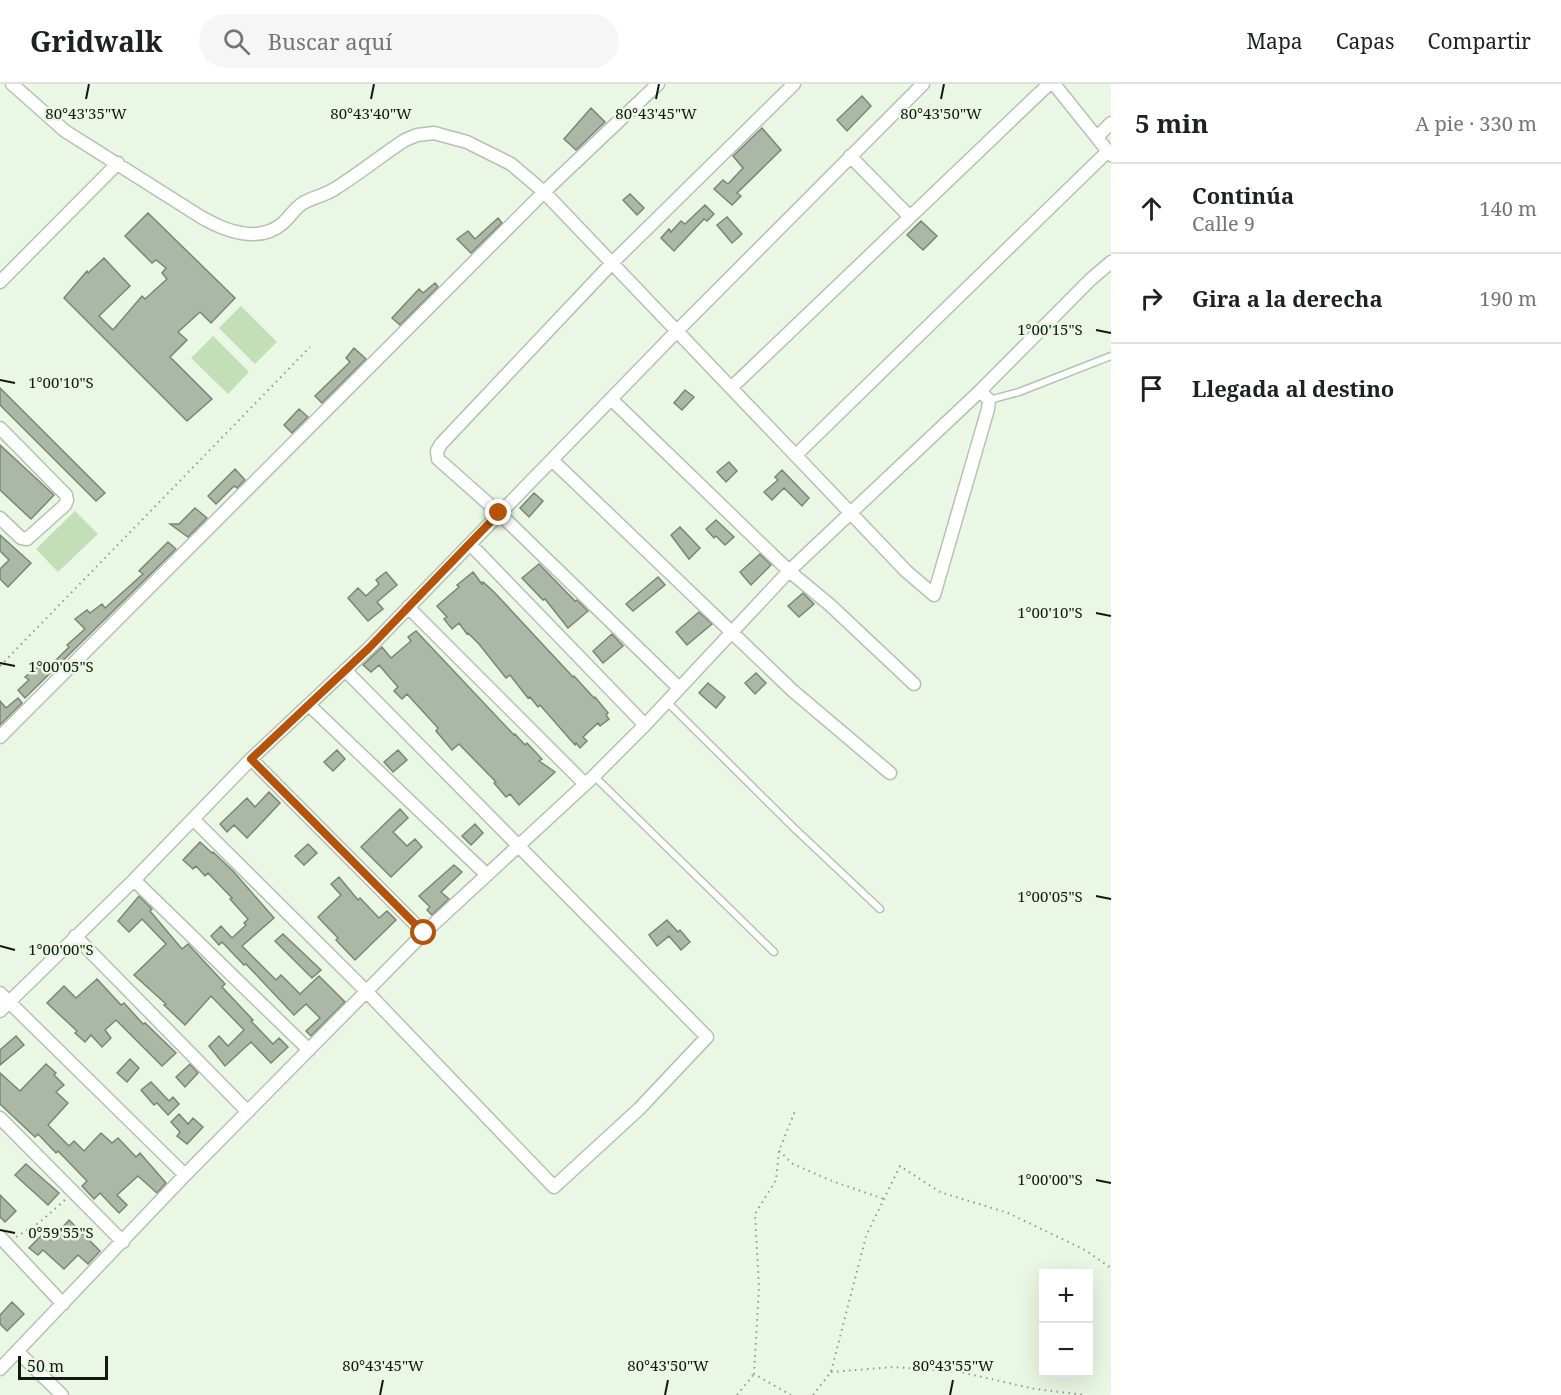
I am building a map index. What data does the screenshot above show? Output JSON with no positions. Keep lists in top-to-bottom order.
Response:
{
  "scale_bar": "50 m",
  "page": {
    "header": "Gridwalk",
    "search": "Buscar aquí",
    "nav": ["Mapa", "Capas", "Compartir"],
    "heading": ["5 min", "A pie · 330 m"],
    "list": [
      ["Continúa", "Calle 9", "140 m"],
      ["Gira a la derecha", "190 m"],
      "Llegada al destino"
    ],
    "map_buttons": ["+", "−"],
    "scale": "50 m"
  },
  "coordinates": [
    "80°43'35\"W",
    "80°43'40\"W",
    "80°43'45\"W",
    "80°43'50\"W",
    "1°00'15\"S",
    "1°00'10\"S",
    "1°00'05\"S",
    "1°00'00\"S",
    "0°59'55\"S",
    "80°43'55\"W"
  ]
}
